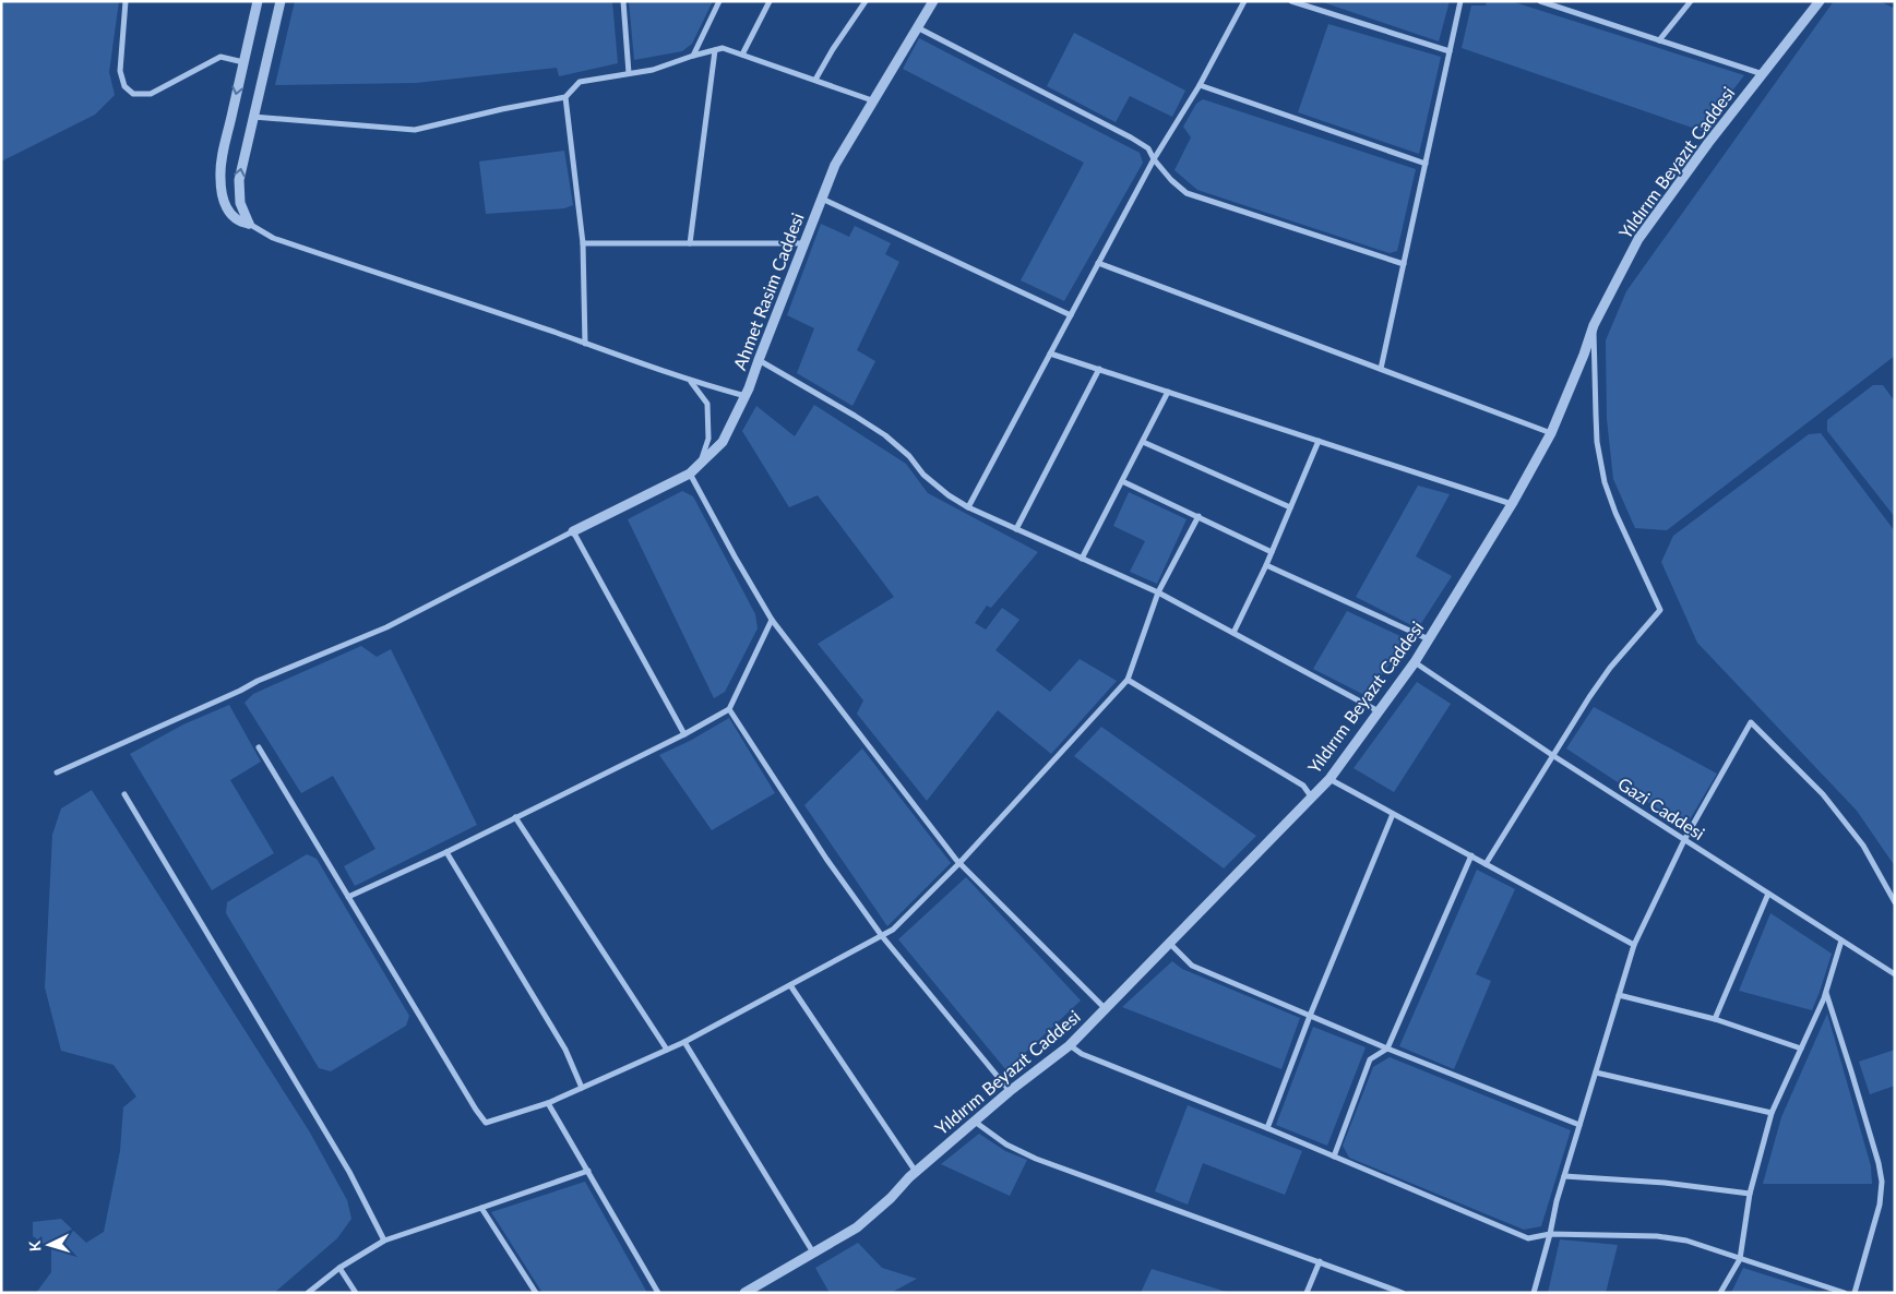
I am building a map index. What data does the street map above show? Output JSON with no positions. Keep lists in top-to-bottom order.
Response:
{
  "streets": {
    "street": ["Yıldırım Beyazıt Caddesi", "Ahmet Rasim Caddesi", "Gazi Caddesi"]
  },
  "crossings": [
    ["Yıldırım Beyazıt Caddesi", "Gazi Caddesi"]
  ],
  "north": "left"
}
